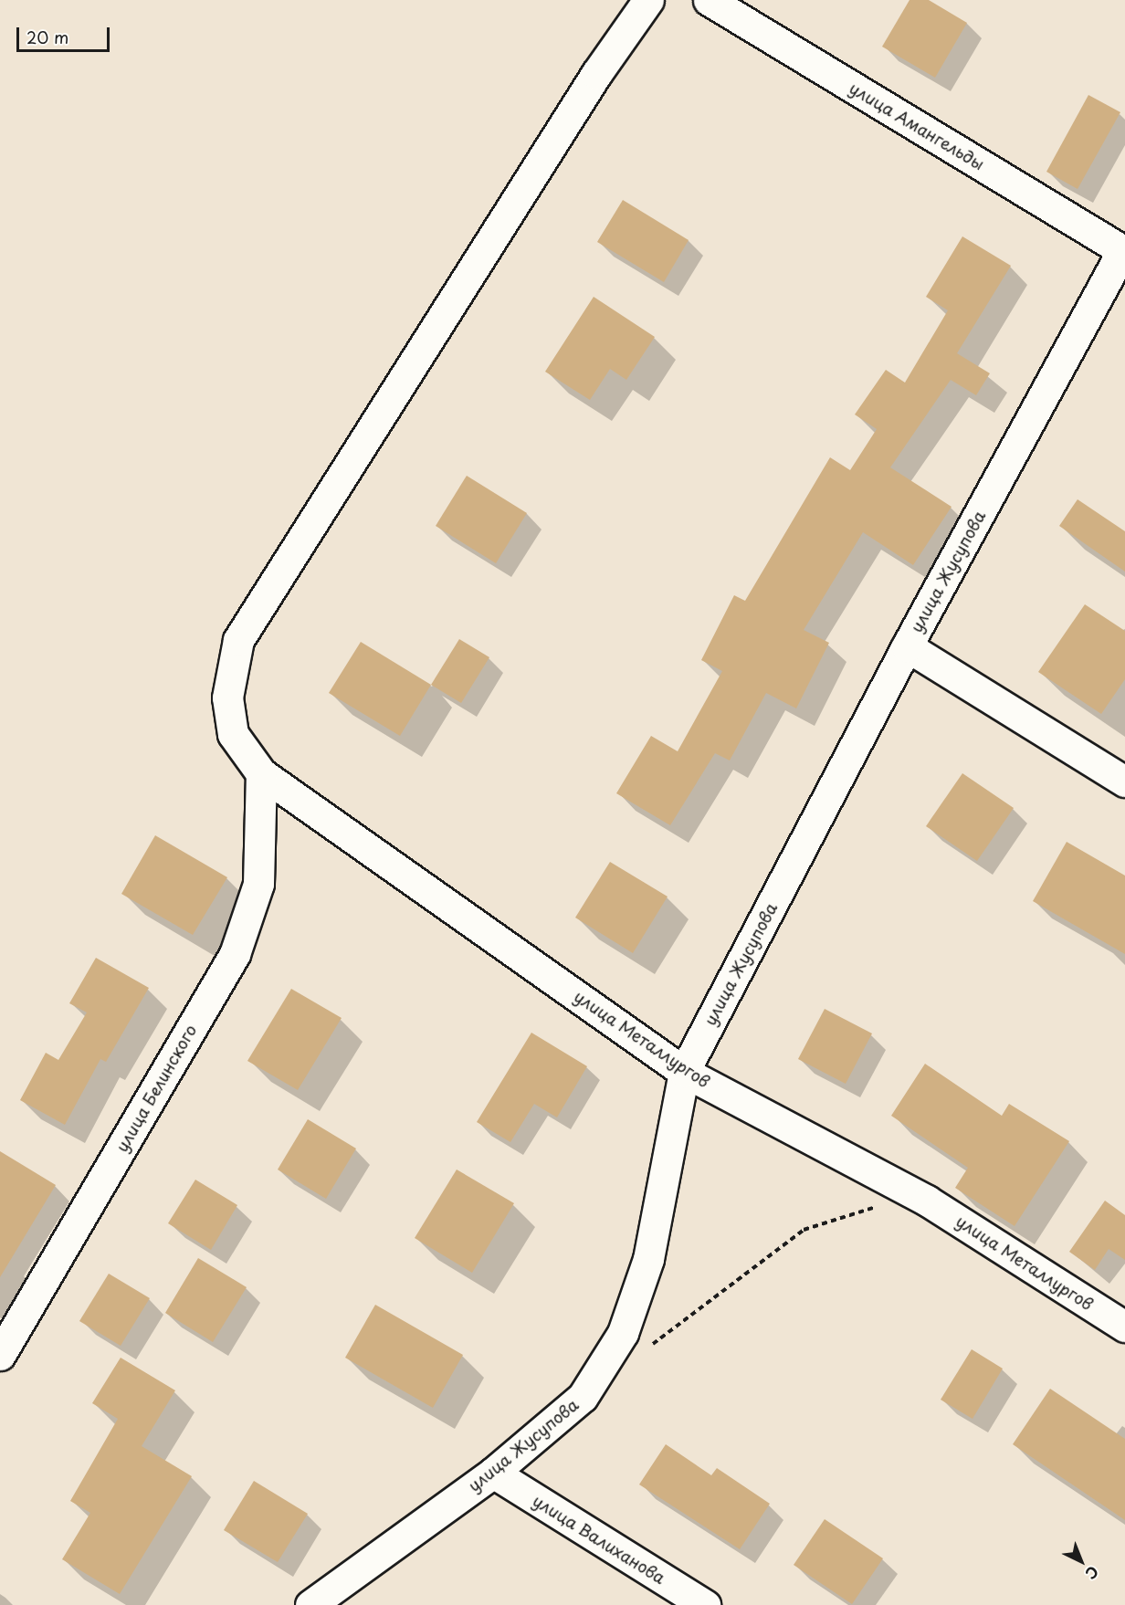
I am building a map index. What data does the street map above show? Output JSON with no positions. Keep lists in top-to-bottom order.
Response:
{
  "streets": {
    "street": [
      "улица Амангельды",
      "улица Жусупова",
      "улица Металлургов",
      "улица Белинского",
      "улица Валиханова"
    ]
  },
  "crossings": [
    ["улица Амангельды", "улица Жусупова"],
    ["улица Жусупова", "улица Металлургов"],
    ["улица Жусупова", "улица Валиханова"],
    ["улица Металлургов", "улица Белинского"]
  ],
  "scale_bar": "20 m",
  "north": "bottom right"
}
